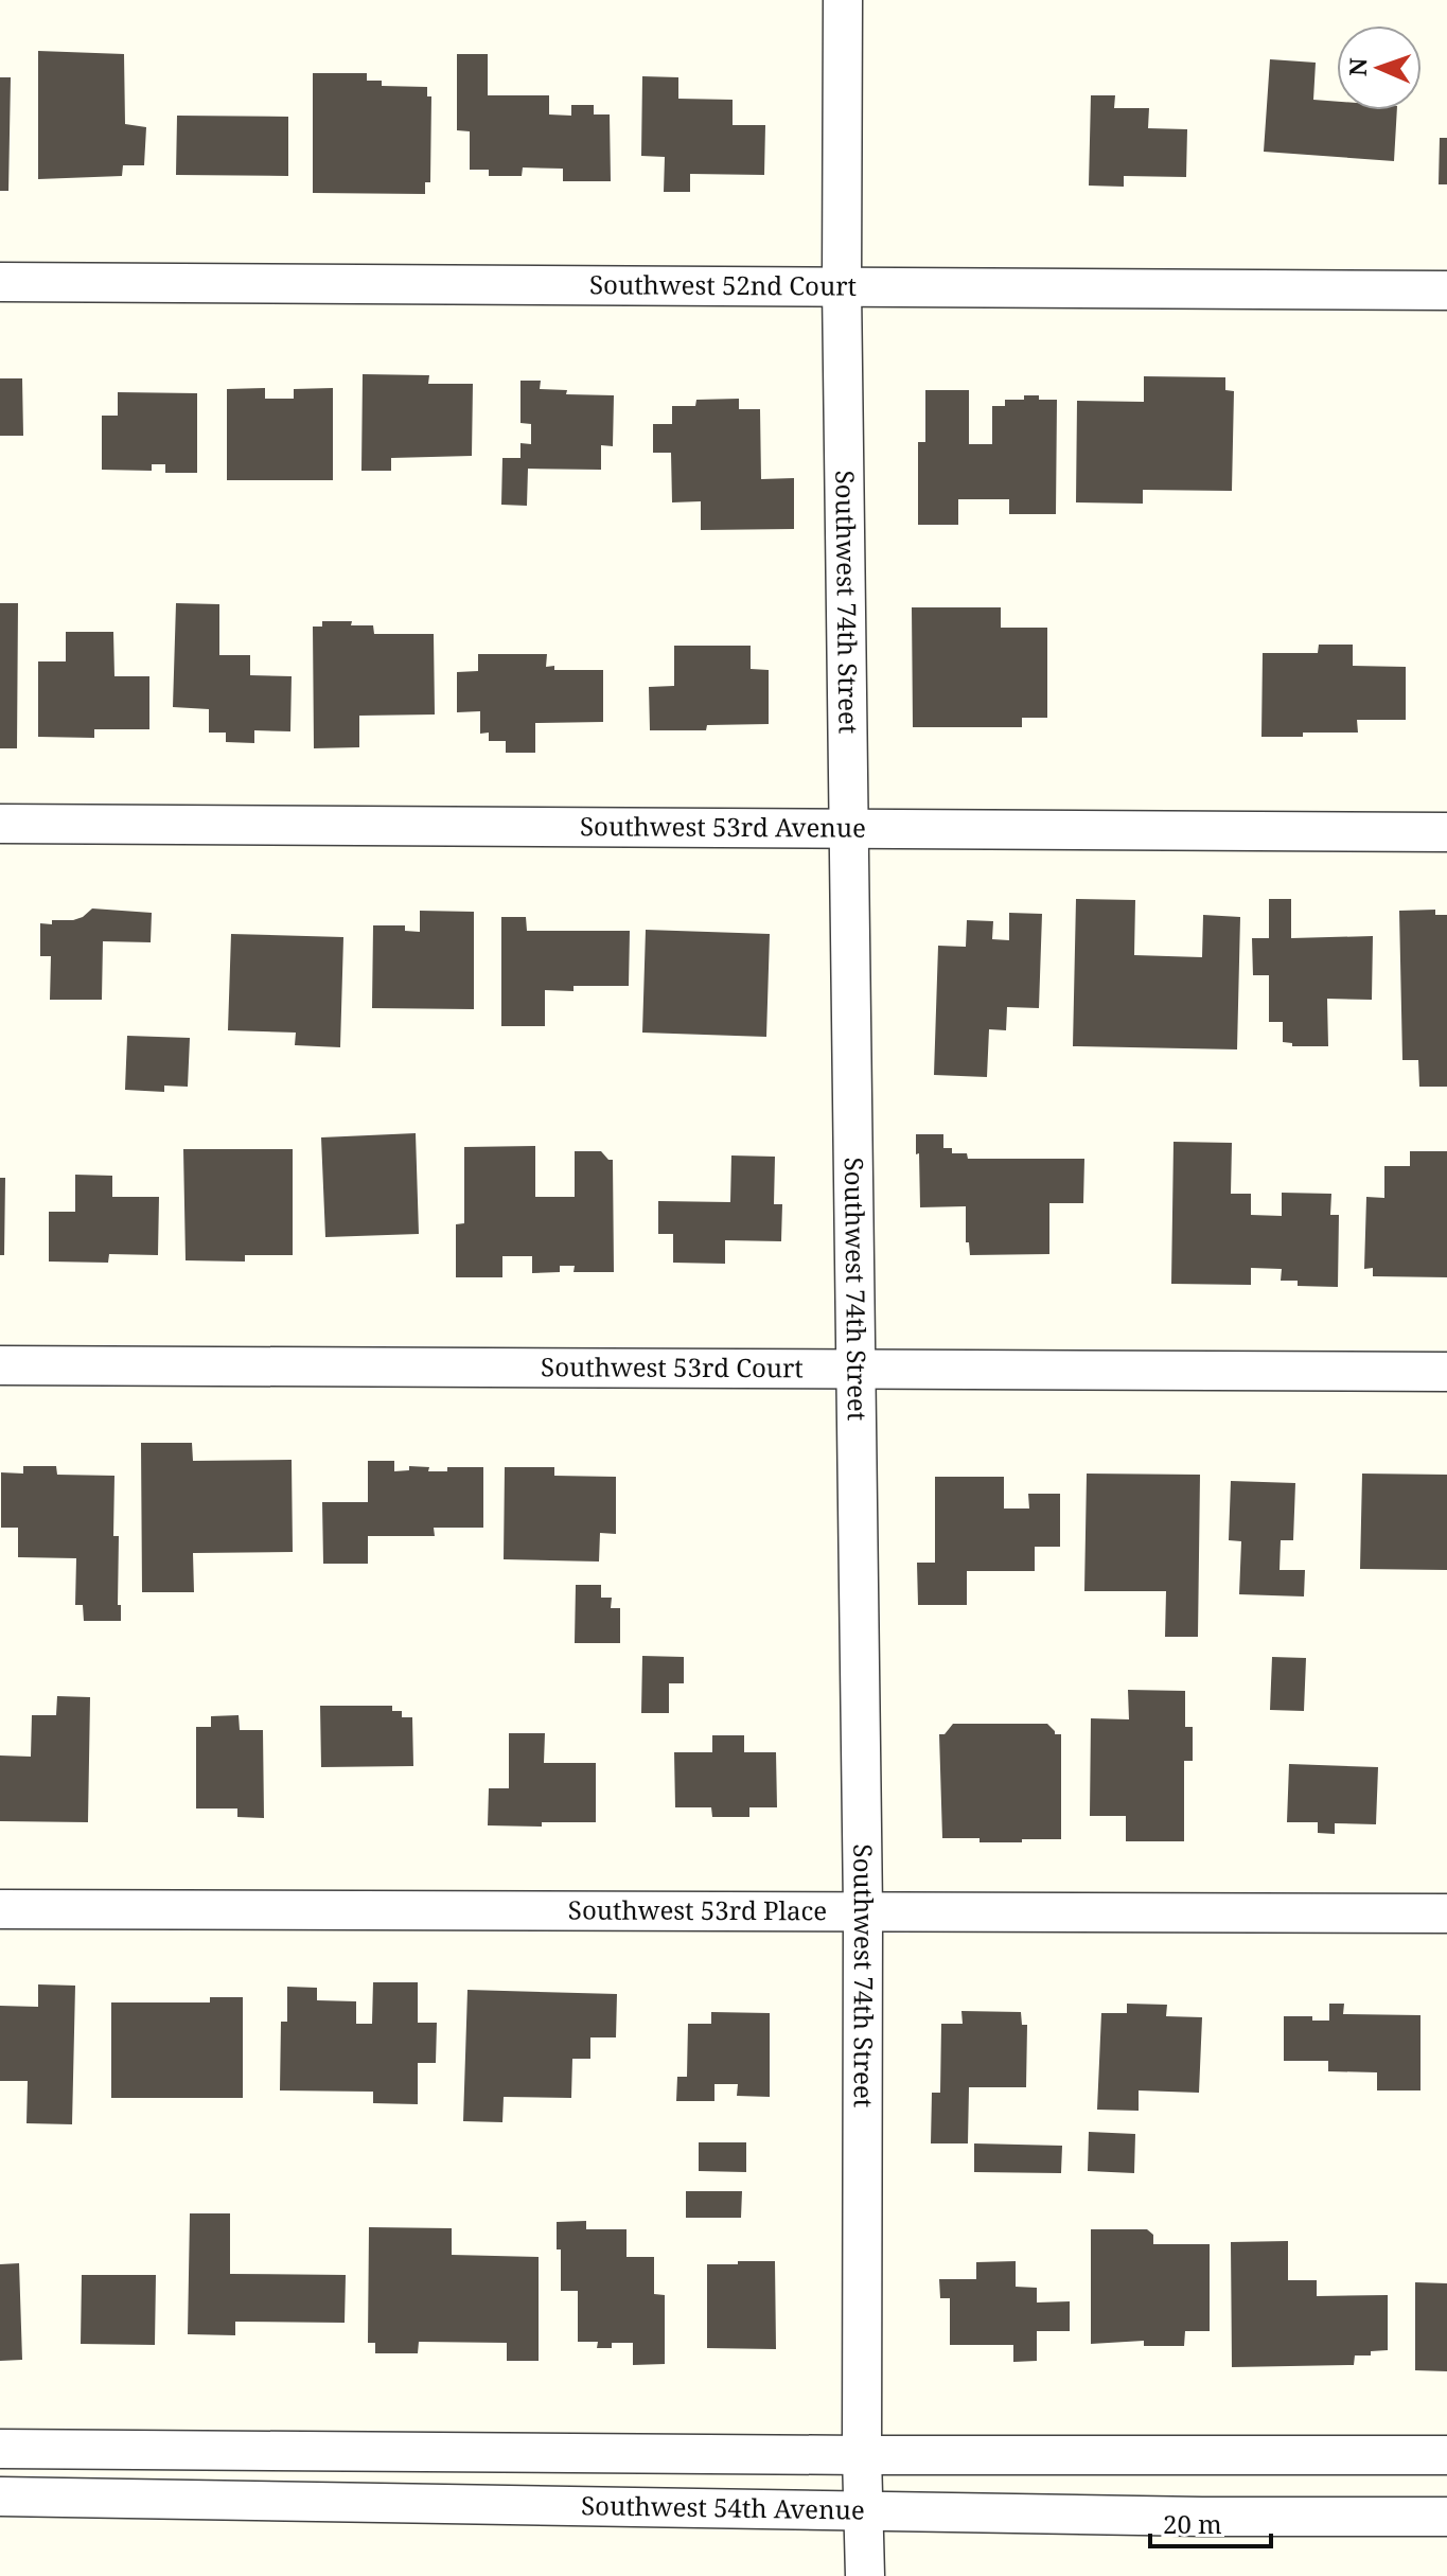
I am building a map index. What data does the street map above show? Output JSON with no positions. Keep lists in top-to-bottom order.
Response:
{
  "streets": {
    "street": [
      "Southwest 52nd Court",
      "Southwest 74th Street",
      "Southwest 53rd Avenue",
      "Southwest 53rd Court",
      "Southwest 53rd Place",
      "Southwest 54th Avenue"
    ]
  },
  "crossings": [
    ["Southwest 52nd Court", "Southwest 74th Street"],
    ["Southwest 74th Street", "Southwest 53rd Avenue"],
    ["Southwest 74th Street", "Southwest 53rd Court"],
    ["Southwest 74th Street", "Southwest 53rd Place"],
    ["Southwest 74th Street", "Southwest 54th Avenue"]
  ],
  "scale_bar": "20 m",
  "north": "left"
}
